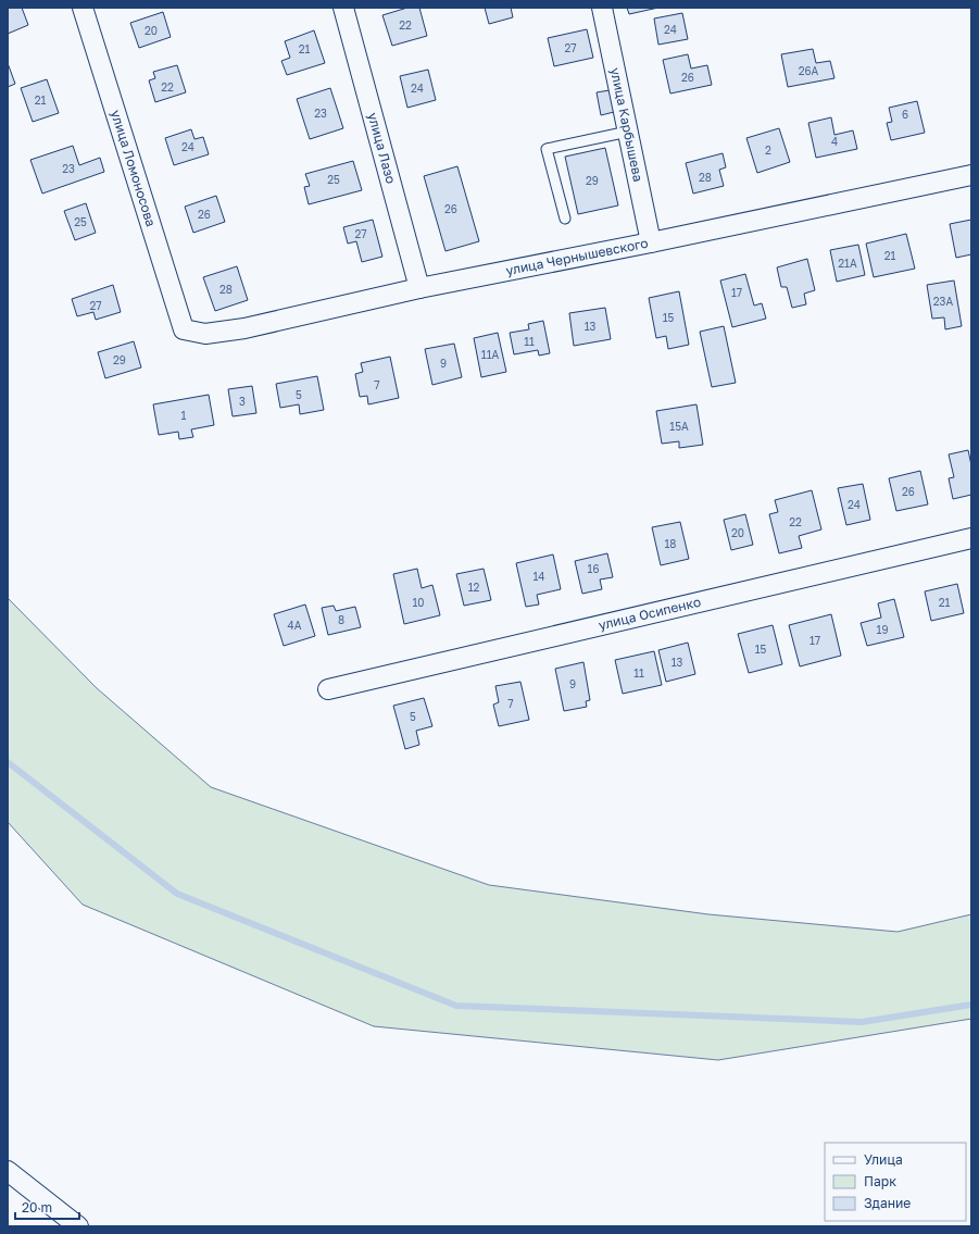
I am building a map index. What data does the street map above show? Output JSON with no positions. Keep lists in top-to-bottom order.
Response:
{
  "streets": {
    "street": [
      "улица Карбышева",
      "улица Лазо",
      "улица Ломоносова",
      "улица Чернышевского",
      "улица Осипенко"
    ]
  },
  "crossings": [
    ["улица Карбышева", "улица Чернышевского"],
    ["улица Лазо", "улица Чернышевского"],
    ["улица Ломоносова", "улица Чернышевского"]
  ],
  "house_numbers": [
    "22",
    "24",
    "20",
    "27",
    "21",
    "26А",
    "26",
    "22",
    "24",
    "21",
    "23",
    "6",
    "4",
    "24",
    "2",
    "23",
    "28",
    "25",
    "29",
    "26",
    "26",
    "25",
    "27",
    "21",
    "21А",
    "28",
    "17",
    "23А",
    "27",
    "15",
    "13",
    "11",
    "11А",
    "29",
    "9",
    "7",
    "5",
    "3",
    "1",
    "15А",
    "26",
    "24",
    "22",
    "20",
    "18",
    "16",
    "14",
    "12",
    "10",
    "21",
    "8",
    "4А",
    "19",
    "17",
    "15",
    "13",
    "11",
    "9",
    "7",
    "5"
  ],
  "legend": ["Улица", "Парк", "Здание"],
  "scale_bar": "20 m"
}
